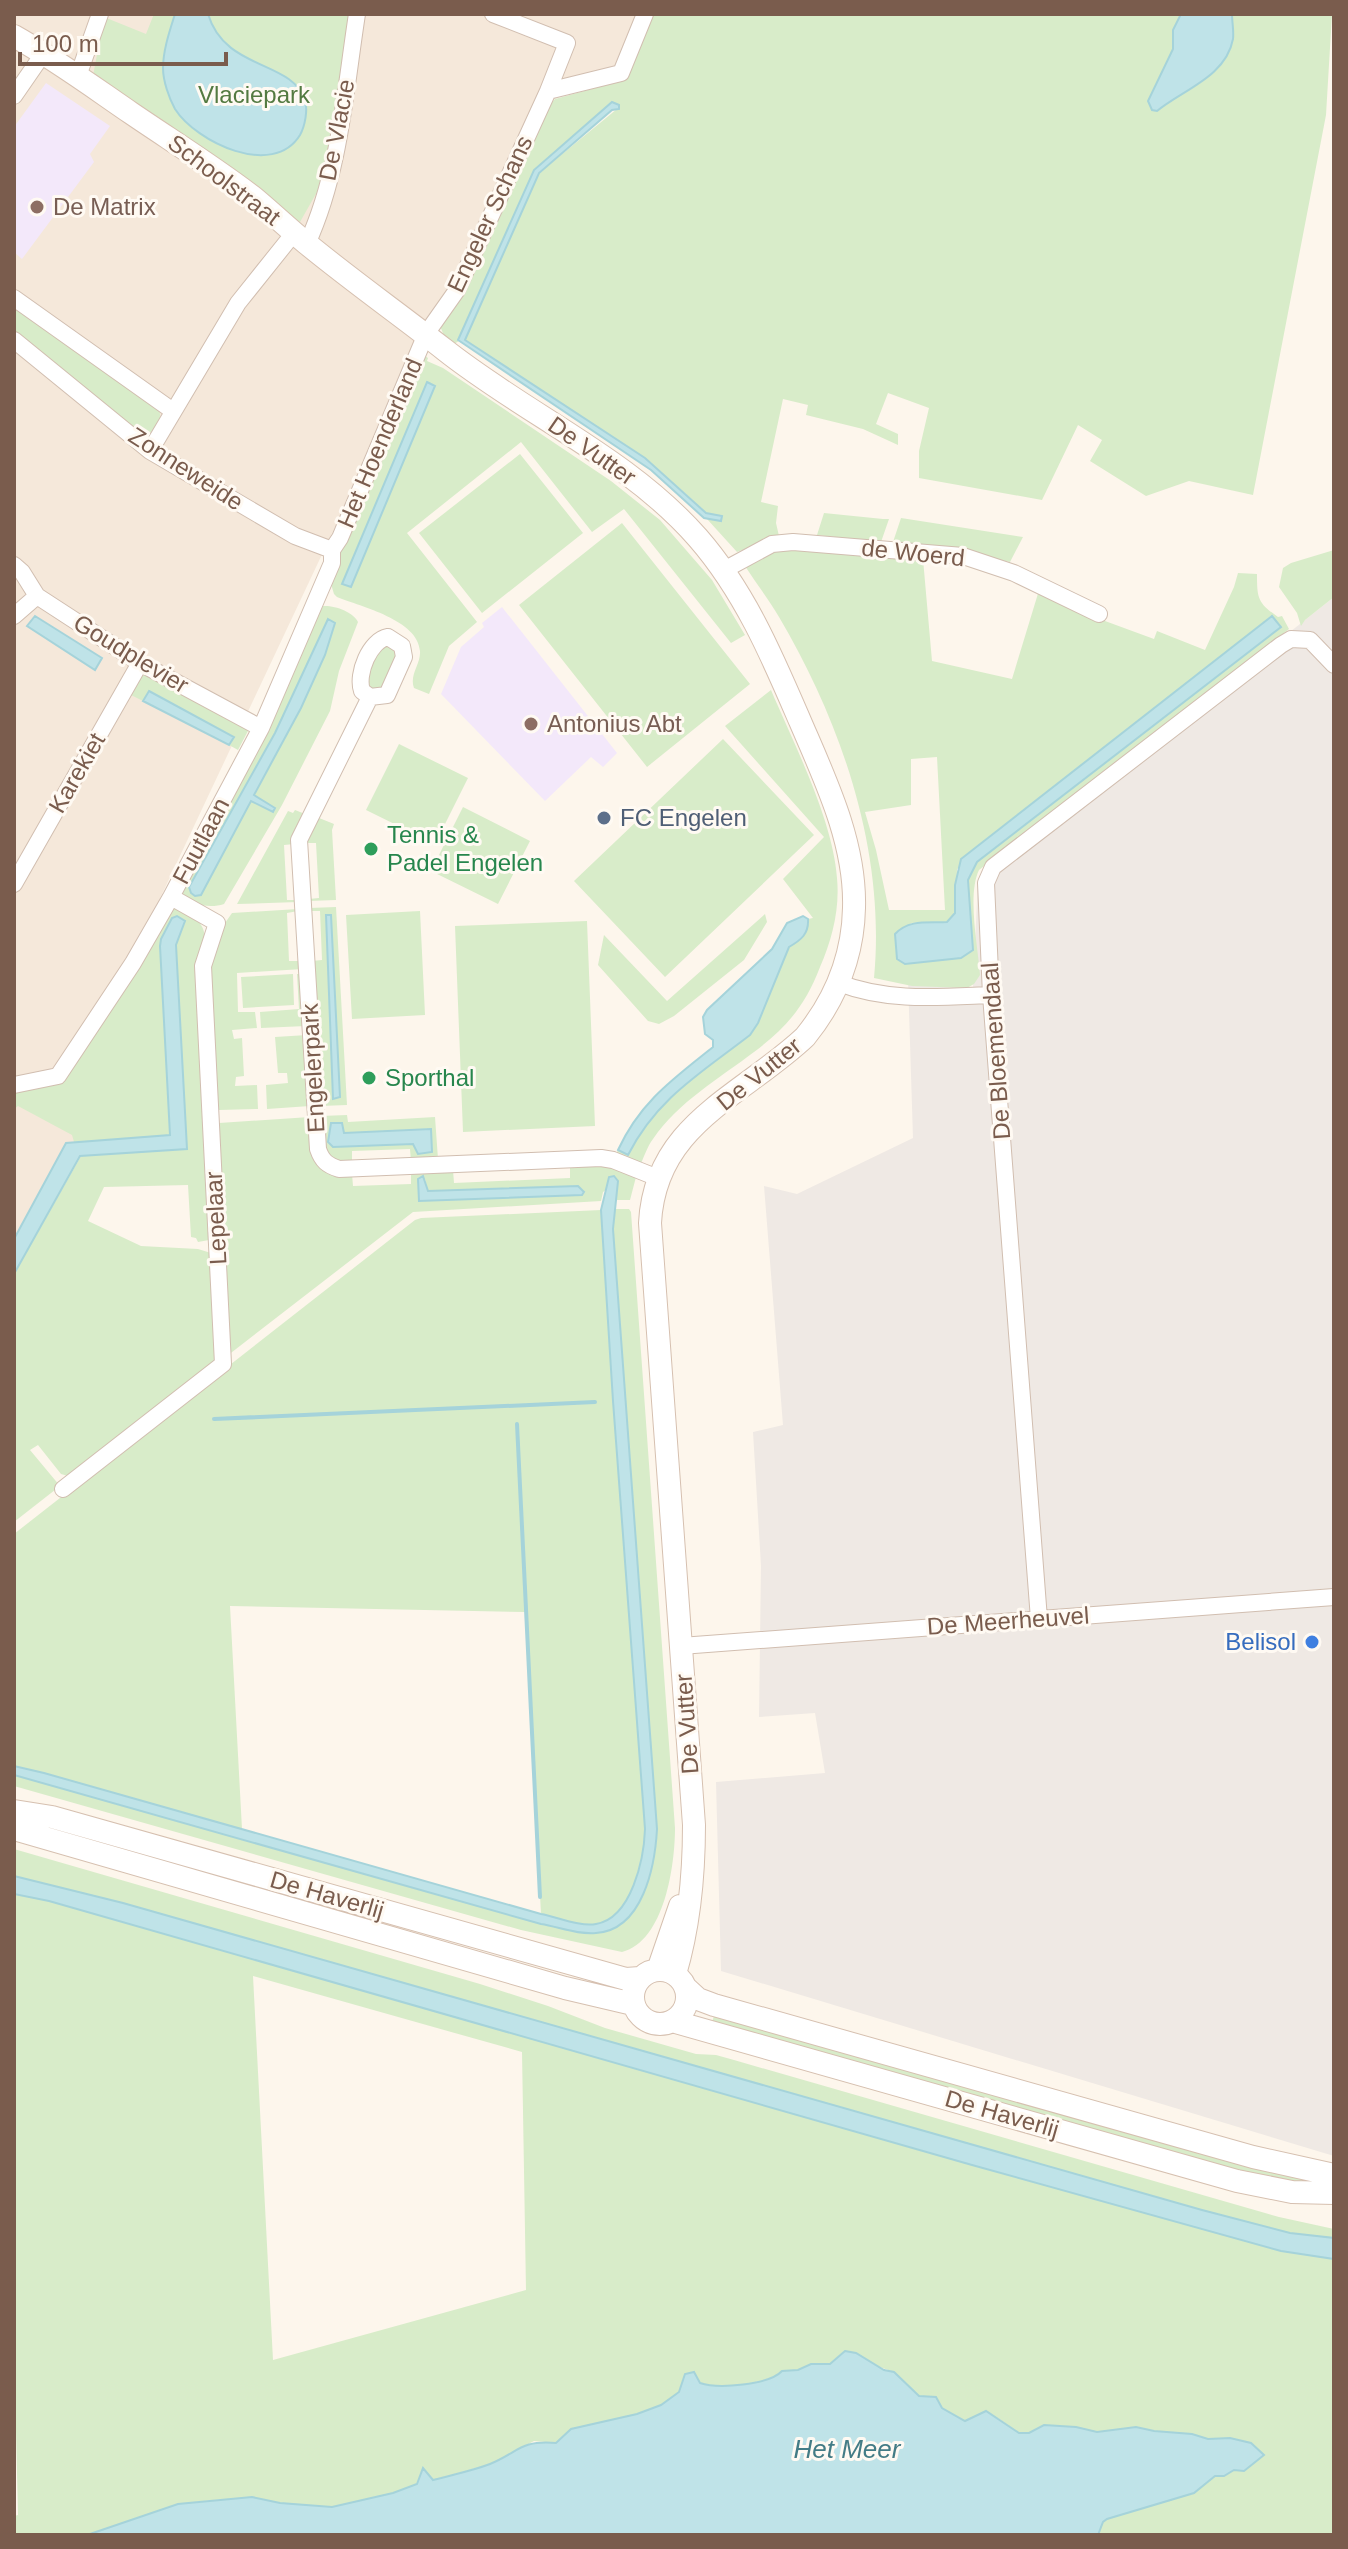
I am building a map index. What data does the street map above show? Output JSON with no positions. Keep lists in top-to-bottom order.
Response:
{
  "streets": {
    "street": [
      "De Vlacie",
      "Schoolstraat",
      "Engeler Schans",
      "Het Hoenderland",
      "De Vutter",
      "Zonneweide",
      "de Woerd",
      "Goudplevier",
      "Karekiet",
      "Fuutlaan",
      "De Bloemendaal",
      "Engelerpark",
      "Lepelaar",
      "De Meerheuvel",
      "De Haverlij"
    ]
  },
  "crossings": [
    ["De Vlacie", "Schoolstraat"],
    ["De Vlacie", "Zonneweide"],
    ["Schoolstraat", "Engeler Schans"],
    ["Schoolstraat", "Het Hoenderland"],
    ["Schoolstraat", "De Vutter"],
    ["Engeler Schans", "Het Hoenderland"],
    ["Engeler Schans", "De Vutter"],
    ["Het Hoenderland", "De Vutter"],
    ["Het Hoenderland", "Zonneweide"],
    ["Het Hoenderland", "Fuutlaan"],
    ["De Vutter", "de Woerd"],
    ["De Vutter", "Engelerpark"],
    ["De Vutter", "De Meerheuvel"],
    ["De Vutter", "De Haverlij"],
    ["Zonneweide", "Fuutlaan"],
    ["Goudplevier", "Karekiet"],
    ["Goudplevier", "Fuutlaan"],
    ["Fuutlaan", "Lepelaar"],
    ["De Bloemendaal", "De Meerheuvel"]
  ],
  "water": ["Het Meer"],
  "parks": ["Vlaciepark"],
  "places": [
    "De Matrix",
    "Antonius Abt",
    "FC Engelen",
    "Tennis & Padel Engelen",
    "Sporthal",
    "Belisol"
  ],
  "scale_bar": "100 m"
}
